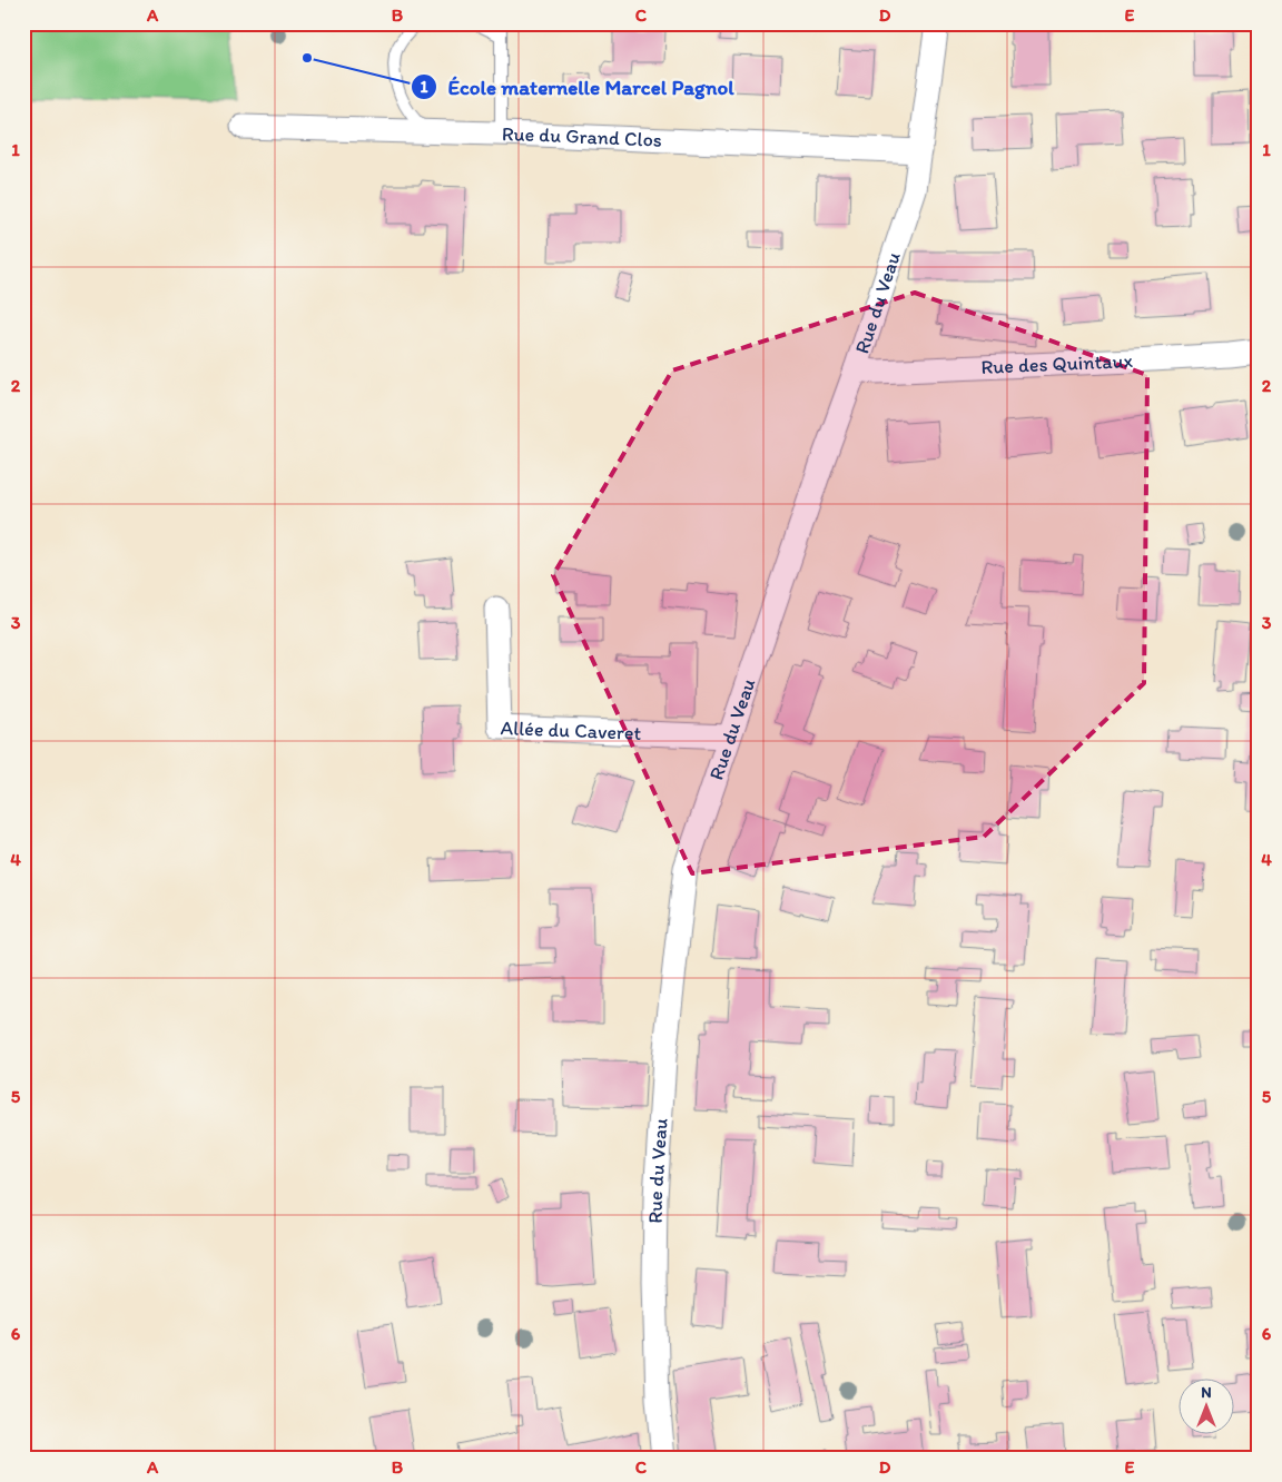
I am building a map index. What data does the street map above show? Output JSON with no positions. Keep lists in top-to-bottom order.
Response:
{
  "streets": {
    "street": [
      "Rue du Grand Clos",
      "Rue du Veau",
      "Rue des Quintaux",
      "Allée du Caveret"
    ]
  },
  "crossings": [
    ["Rue du Grand Clos", "Rue du Veau"],
    ["Rue du Veau", "Rue des Quintaux"],
    ["Rue du Veau", "Allée du Caveret"]
  ],
  "places": ["École maternelle Marcel Pagnol"],
  "north": "top",
  "grid": {
    "columns": [
      "A",
      "B",
      "C",
      "D",
      "E"
    ],
    "rows": [
      "1",
      "2",
      "3",
      "4",
      "5",
      "6"
    ]
  }
}
